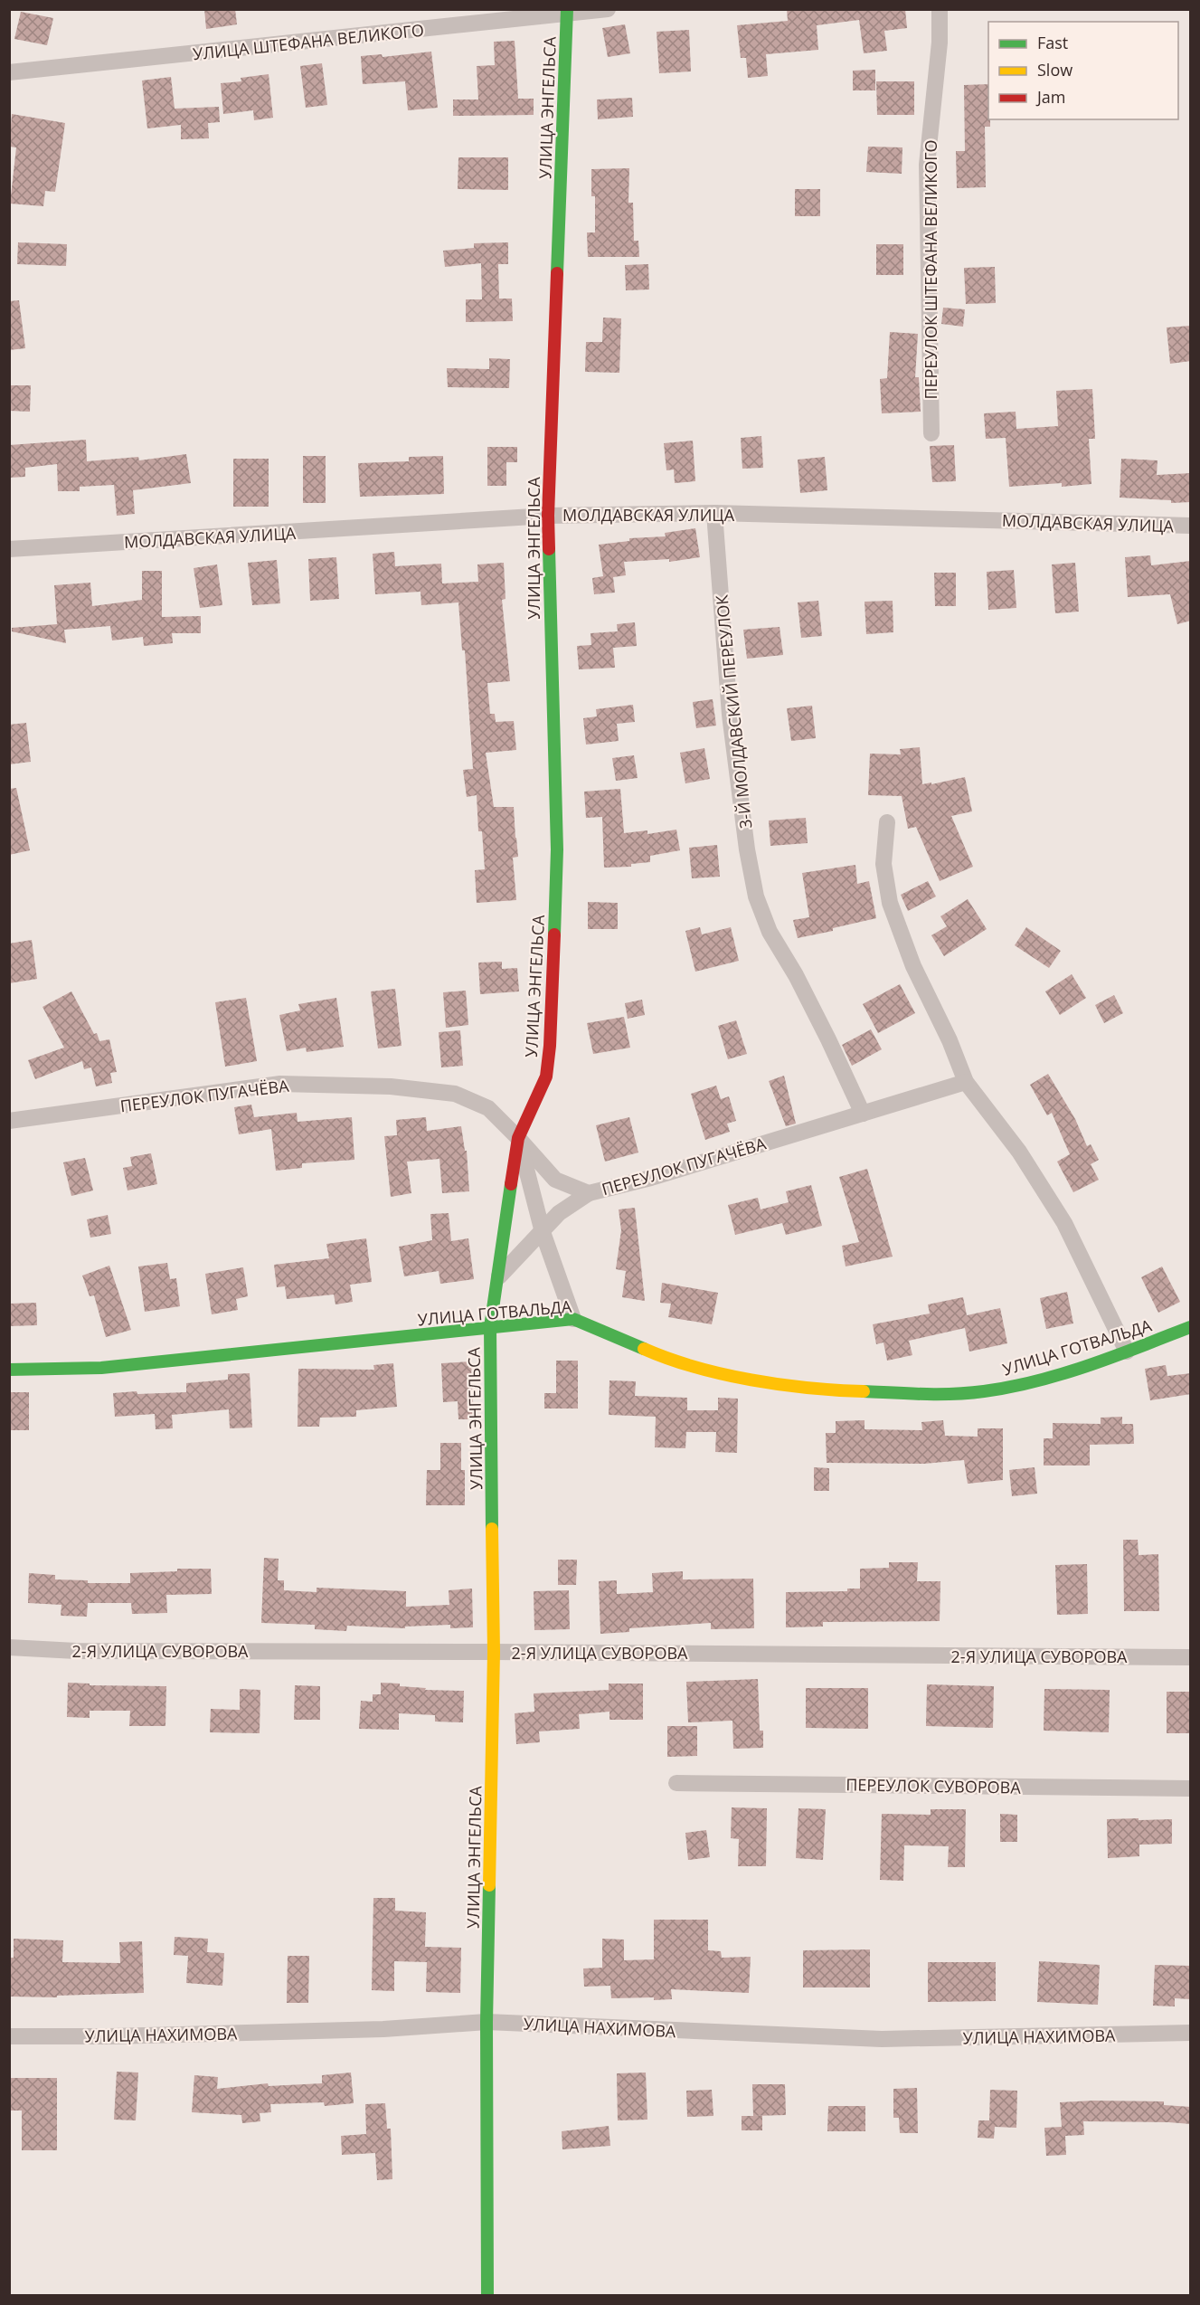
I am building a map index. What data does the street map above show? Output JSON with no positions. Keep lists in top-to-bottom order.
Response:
{
  "streets": {
    "street": [
      "УЛИЦА ШТЕФАНА ВЕЛИКОГО",
      "УЛИЦА ЭНГЕЛЬСА",
      "ПЕРЕУЛОК ШТЕФАНА ВЕЛИКОГО",
      "МОЛДАВСКАЯ УЛИЦА",
      "3-Й МОЛДАВСКИЙ ПЕРЕУЛОК",
      "ПЕРЕУЛОК ПУГАЧЁВА",
      "УЛИЦА ГОТВАЛЬДА",
      "2-Я УЛИЦА СУВОРОВА",
      "ПЕРЕУЛОК СУВОРОВА",
      "УЛИЦА НАХИМОВА"
    ]
  },
  "crossings": [
    ["УЛИЦА ШТЕФАНА ВЕЛИКОГО", "УЛИЦА ЭНГЕЛЬСА"],
    ["УЛИЦА ЭНГЕЛЬСА", "МОЛДАВСКАЯ УЛИЦА"],
    ["УЛИЦА ЭНГЕЛЬСА", "ПЕРЕУЛОК ПУГАЧЁВА"],
    ["УЛИЦА ЭНГЕЛЬСА", "УЛИЦА ГОТВАЛЬДА"],
    ["УЛИЦА ЭНГЕЛЬСА", "2-Я УЛИЦА СУВОРОВА"],
    ["УЛИЦА ЭНГЕЛЬСА", "УЛИЦА НАХИМОВА"],
    ["МОЛДАВСКАЯ УЛИЦА", "3-Й МОЛДАВСКИЙ ПЕРЕУЛОК"],
    ["3-Й МОЛДАВСКИЙ ПЕРЕУЛОК", "ПЕРЕУЛОК ПУГАЧЁВА"]
  ],
  "legend": ["Fast", "Slow", "Jam"]
}
